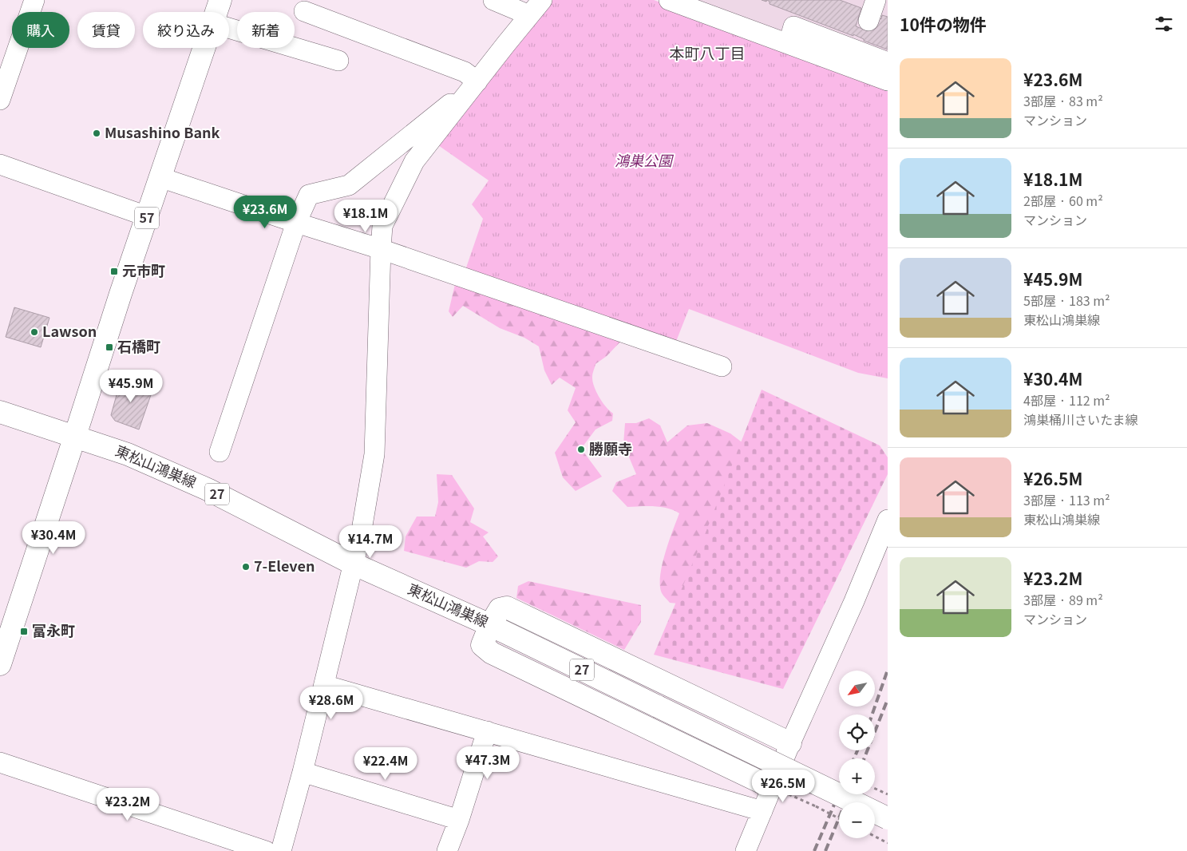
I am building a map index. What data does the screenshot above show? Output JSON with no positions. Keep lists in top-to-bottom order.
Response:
{
  "streets": {
    "main road": ["57", "東松山鴻巣線", "27"]
  },
  "crossings": [
    ["57", "東松山鴻巣線"]
  ],
  "districts": ["本町八丁目"],
  "parks": ["鴻巣公園"],
  "places": {
    "other": [
      "Musashino Bank",
      "Lawson",
      "勝願寺",
      "7-Eleven"
    ],
    "transit": ["元市町", "石橋町", "富永町"]
  },
  "north": "bottom left",
  "page": {
    "heading": "10件の物件",
    "chip": [
      "購入",
      "賃貸",
      "絞り込み",
      "新着"
    ],
    "list": [
      {
        "name": "¥23.6M",
        "note": "3部屋 · 83 m² · マンション"
      },
      {
        "name": "¥18.1M",
        "note": "2部屋 · 60 m² · マンション"
      },
      {
        "name": "¥45.9M",
        "note": "5部屋 · 183 m² · 東松山鴻巣線"
      },
      {
        "name": "¥30.4M",
        "note": "4部屋 · 112 m² · 鴻巣桶川さいたま線"
      },
      {
        "name": "¥26.5M",
        "note": "3部屋 · 113 m² · 東松山鴻巣線"
      },
      {
        "name": "¥23.2M",
        "note": "3部屋 · 89 m² · マンション"
      }
    ],
    "price": [
      "¥23.6M",
      "¥18.1M",
      "¥45.9M",
      "¥30.4M",
      "¥14.7M",
      "¥28.6M",
      "¥47.3M",
      "¥22.4M",
      "¥26.5M",
      "¥23.2M"
    ],
    "map_buttons": ["+", "−"]
  }
}
